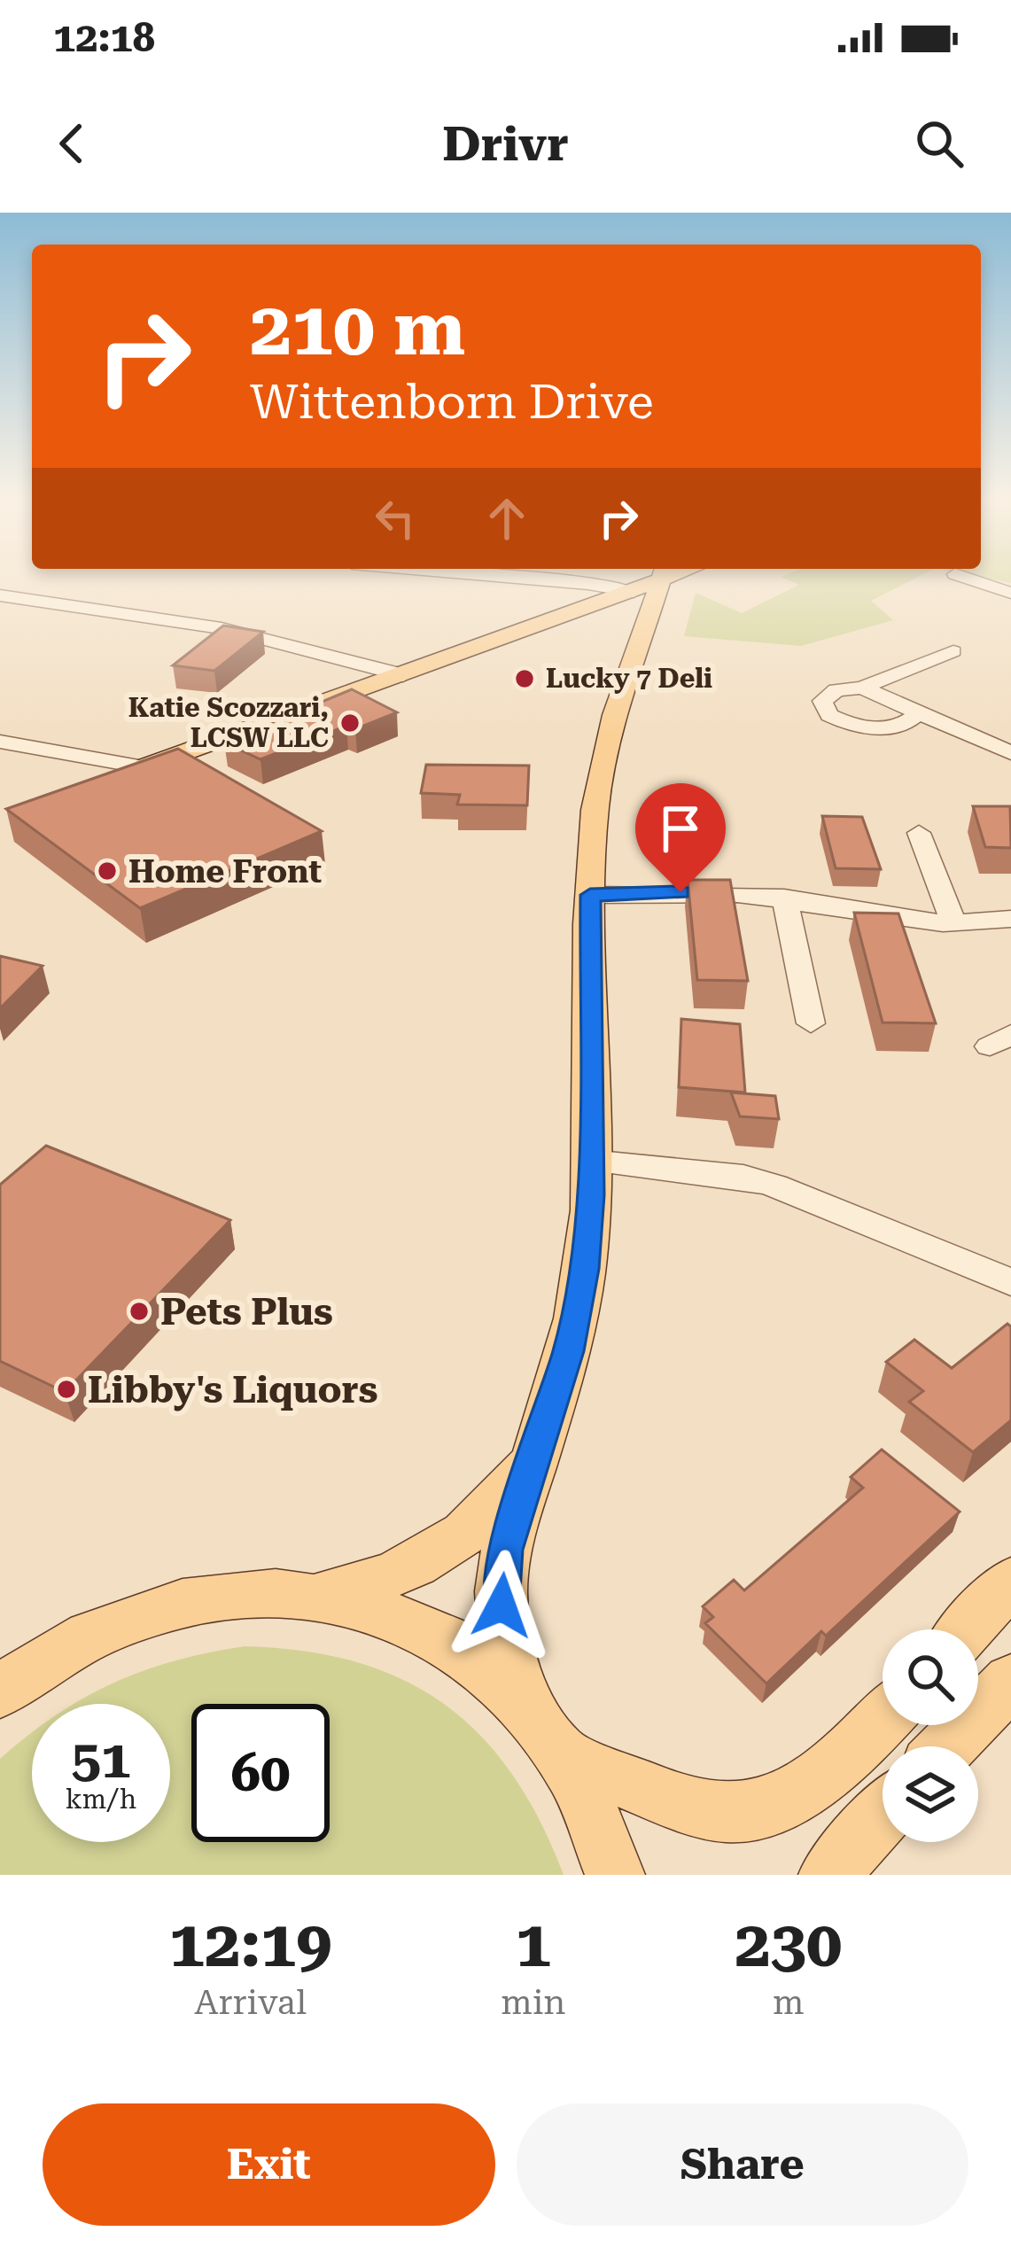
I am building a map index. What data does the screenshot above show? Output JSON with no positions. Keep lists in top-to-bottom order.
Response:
{
  "places": [
    "Lucky 7 Deli",
    "Katie Scozzari, LCSW LLC",
    "Home Front",
    "Pets Plus",
    "Libby's Liquors"
  ],
  "page": {
    "status": "12:18",
    "header": "Drivr",
    "turn": ["210 m", "Wittenborn Drive"],
    "speed": "51 km/h",
    "limit": "60",
    "eta": [
      "12:19",
      "Arrival",
      "1",
      "min",
      "230",
      "m"
    ],
    "buttons": ["Exit", "Share"]
  }
}
